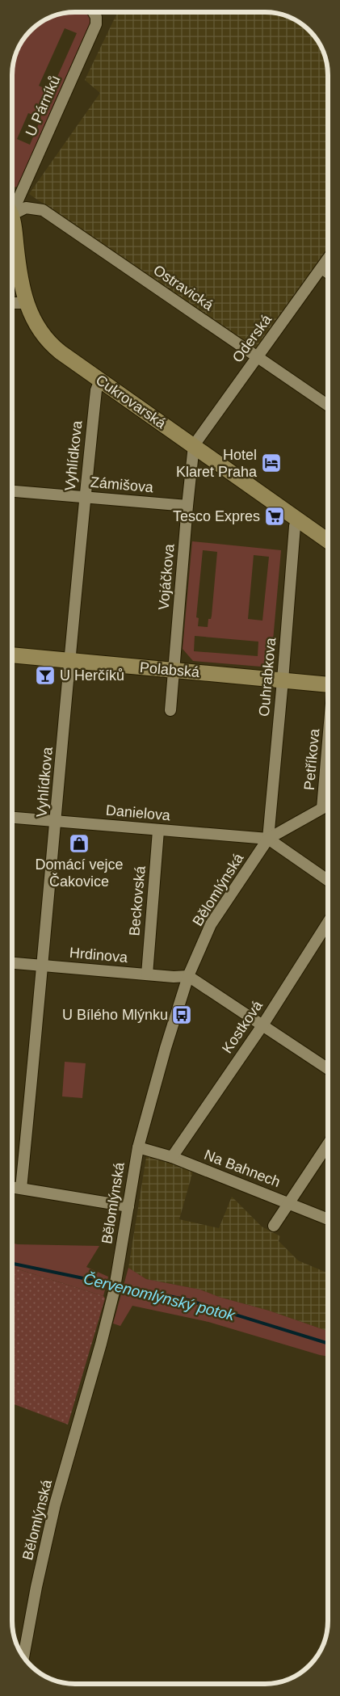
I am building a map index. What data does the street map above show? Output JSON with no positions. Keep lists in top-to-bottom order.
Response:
{
  "streets": {
    "street": [
      "U Párníků",
      "Ostravická",
      "Oderská",
      "Cukrovarská",
      "Vyhlídkova",
      "Zámišova",
      "Vojáčkova",
      "Polabská",
      "Ouhrabkova",
      "Petříkova",
      "Danielova",
      "Bělomlýnská",
      "Beckovská",
      "Hrdinova",
      "Kostková",
      "Na Bahnech"
    ]
  },
  "crossings": [
    ["Ostravická", "Oderská"],
    ["Oderská", "Cukrovarská"],
    ["Oderská", "Vojáčkova"],
    ["Cukrovarská", "Vyhlídkova"],
    ["Cukrovarská", "Vojáčkova"],
    ["Cukrovarská", "Ouhrabkova"],
    ["Vyhlídkova", "Zámišova"],
    ["Vyhlídkova", "Polabská"],
    ["Vyhlídkova", "Danielova"],
    ["Vyhlídkova", "Hrdinova"],
    ["Zámišova", "Vojáčkova"],
    ["Vojáčkova", "Polabská"],
    ["Polabská", "Ouhrabkova"],
    ["Ouhrabkova", "Danielova"],
    ["Ouhrabkova", "Bělomlýnská"],
    ["Petříkova", "Bělomlýnská"],
    ["Danielova", "Bělomlýnská"],
    ["Danielova", "Beckovská"],
    ["Bělomlýnská", "Hrdinova"],
    ["Bělomlýnská", "Na Bahnech"],
    ["Beckovská", "Hrdinova"],
    ["Kostková", "Na Bahnech"]
  ],
  "water": ["Červenomlýnský potok"],
  "places": {
    "hotel": ["Hotel Klaret Praha"],
    "supermarket": ["Tesco Expres"],
    "bar": ["U Herčíků"],
    "shop": ["Domácí vejce Čakovice"],
    "bus stop": ["U Bílého Mlýnku"]
  }
}
